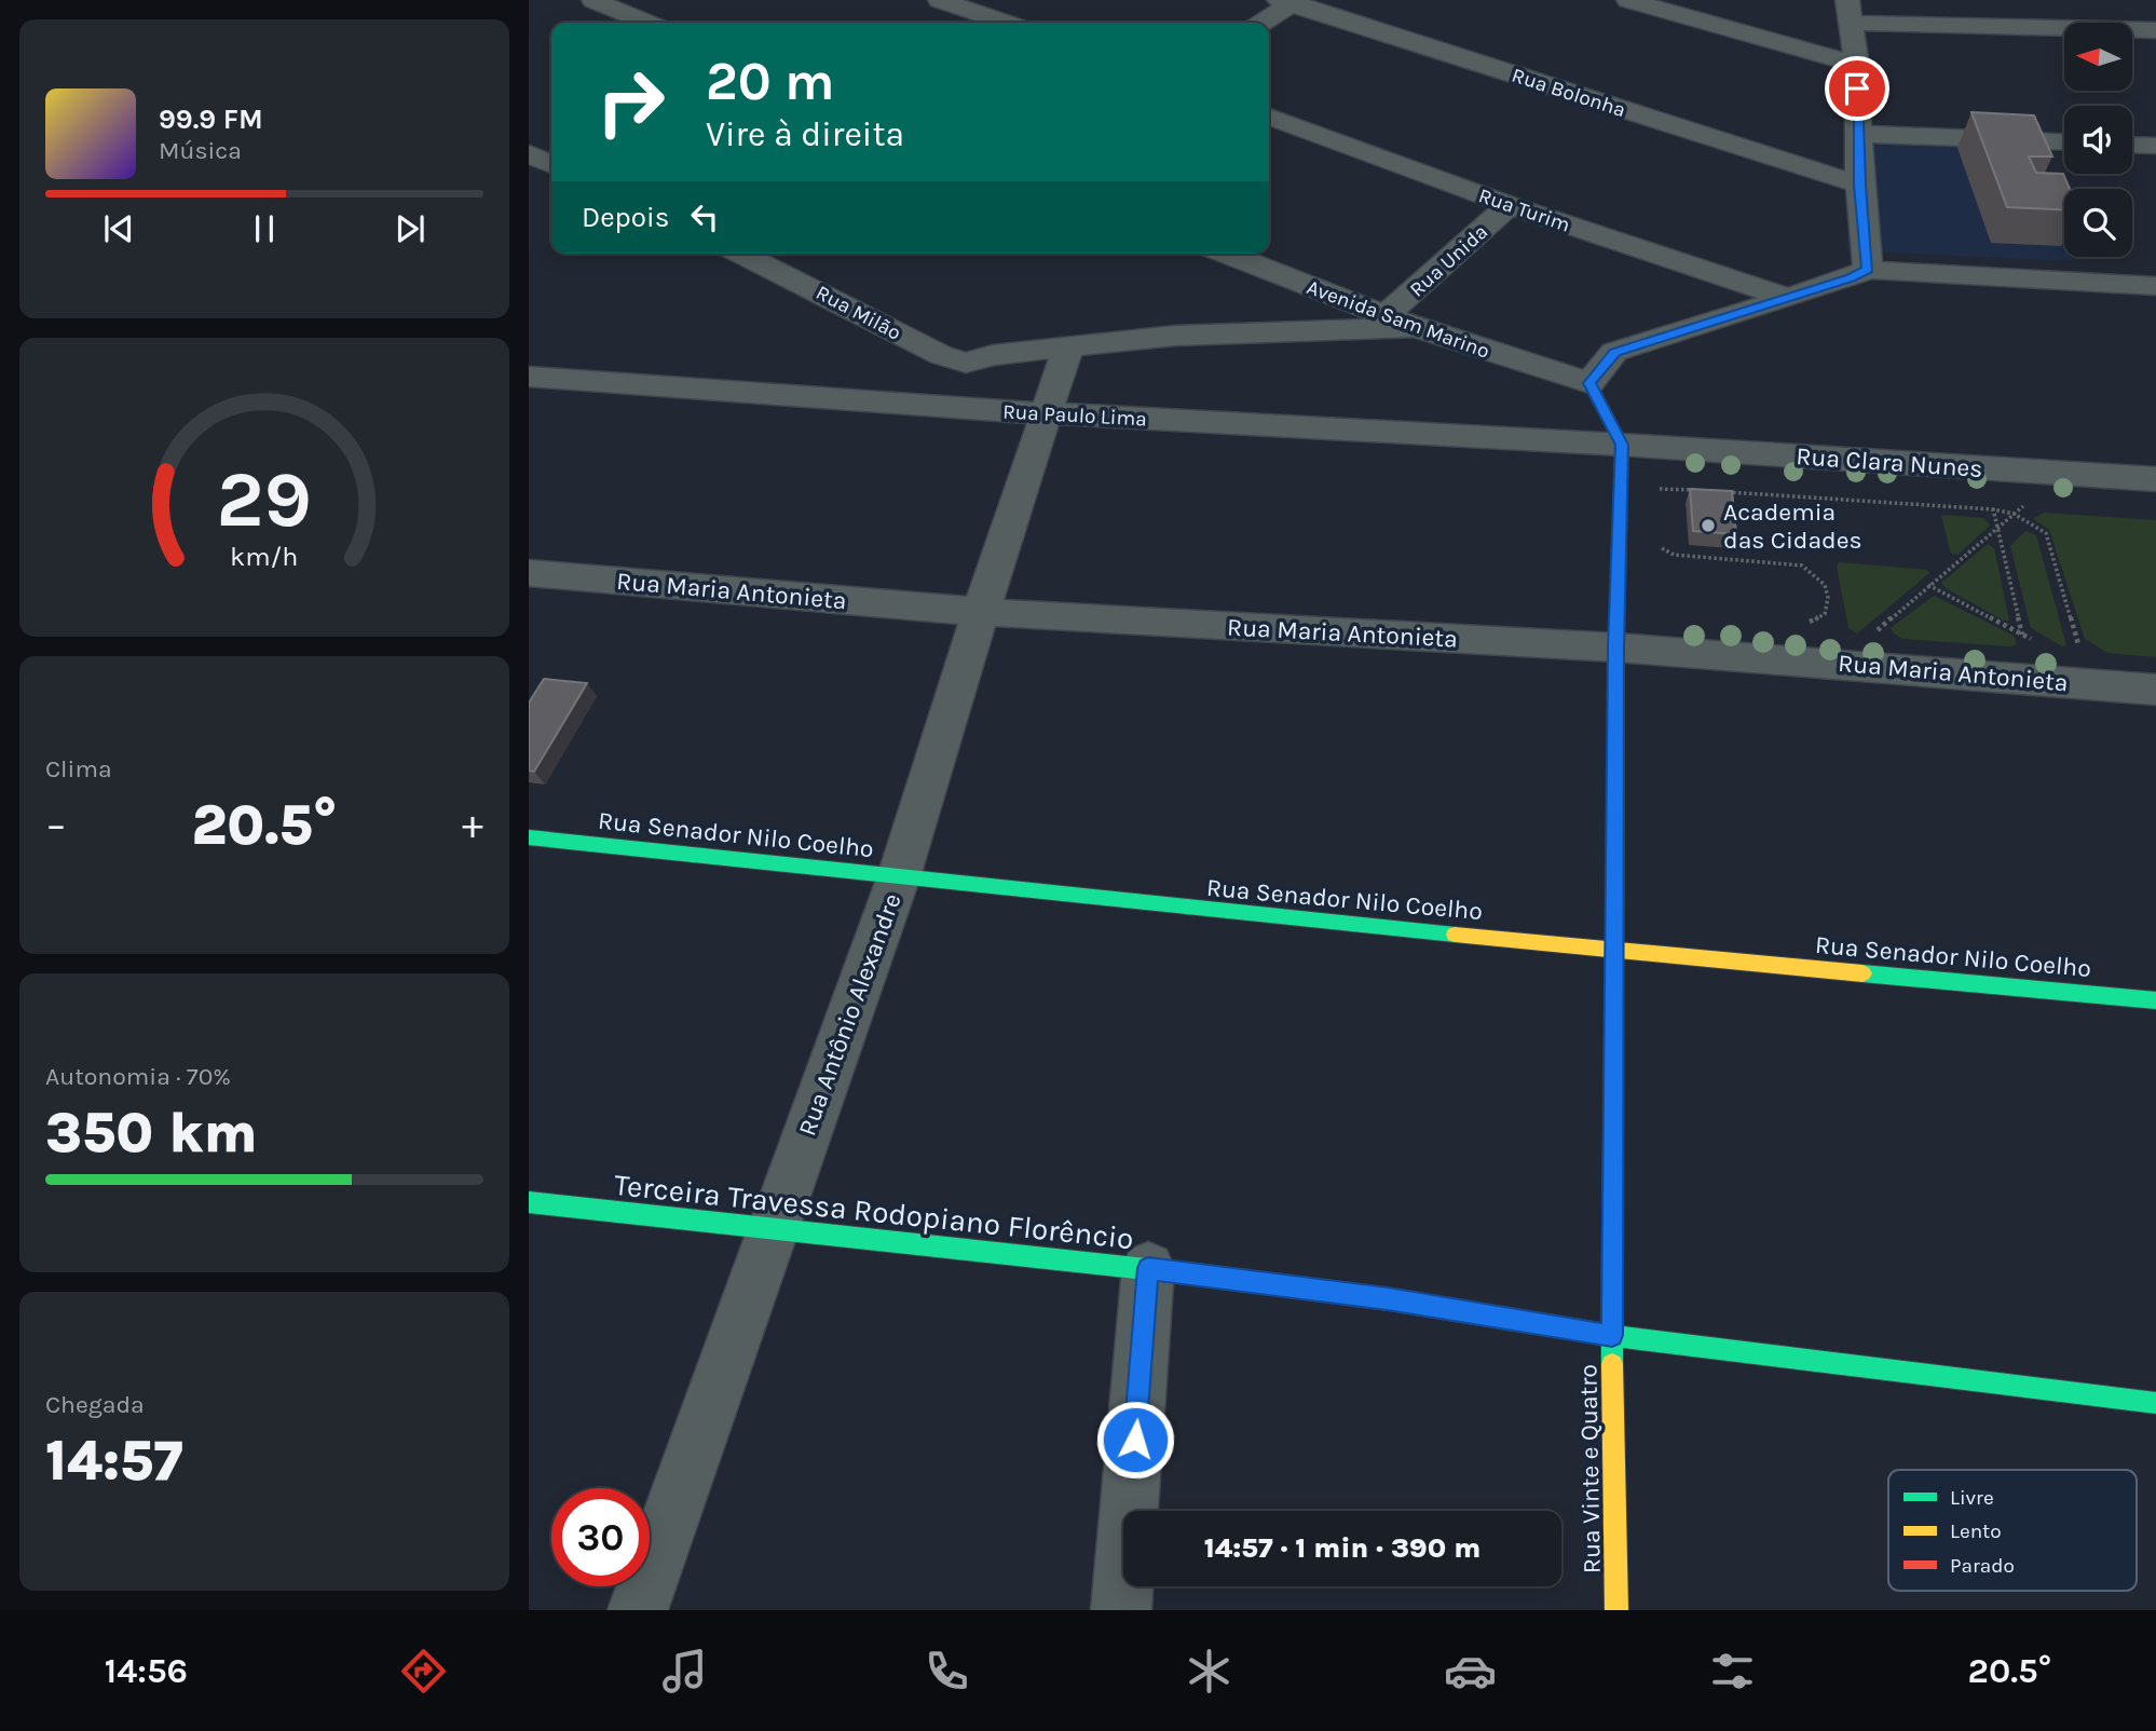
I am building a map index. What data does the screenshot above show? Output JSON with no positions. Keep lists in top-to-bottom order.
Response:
{
  "streets": {
    "street": [
      "Rua Bolonha",
      "Rua Turim",
      "Rua Unida",
      "Rua Milão",
      "Avenida Sam Marino",
      "Rua Paulo Lima",
      "Rua Clara Nunes",
      "Rua Maria Antonieta",
      "Rua Senador Nilo Coelho",
      "Rua Antônio Alexandre",
      "Terceira Travessa Rodopiano Florêncio",
      "Rua Vinte e Quatro"
    ]
  },
  "crossings": [
    ["Rua Turim", "Rua Unida"],
    ["Rua Unida", "Avenida Sam Marino"],
    ["Rua Milão", "Avenida Sam Marino"],
    ["Rua Milão", "Rua Antônio Alexandre"],
    ["Avenida Sam Marino", "Rua Vinte e Quatro"],
    ["Rua Paulo Lima", "Rua Clara Nunes"],
    ["Rua Paulo Lima", "Rua Antônio Alexandre"],
    ["Rua Paulo Lima", "Rua Vinte e Quatro"],
    ["Rua Clara Nunes", "Rua Vinte e Quatro"],
    ["Rua Maria Antonieta", "Rua Antônio Alexandre"],
    ["Rua Maria Antonieta", "Rua Vinte e Quatro"],
    ["Rua Senador Nilo Coelho", "Rua Antônio Alexandre"],
    ["Rua Senador Nilo Coelho", "Rua Vinte e Quatro"],
    ["Rua Antônio Alexandre", "Terceira Travessa Rodopiano Florêncio"],
    ["Terceira Travessa Rodopiano Florêncio", "Rua Vinte e Quatro"]
  ],
  "places": ["Academia das Cidades"],
  "legend": ["Livre", "Lento", "Parado"],
  "north": "left",
  "page": {
    "turn": ["20 m", "Vire à direita"],
    "song": ["99.9 FM", "Música"],
    "then": "Depois",
    "tile": [
      "Clima",
      ["Autonomia · 70%", "350 km"],
      ["Chegada", "14:57"]
    ],
    "heat": ["−", "20.5°", "+"],
    "limit": "30",
    "trip": "14:57 · 1 min · 390 m",
    "tabs": ["14:56", "20.5°"],
    "gauge": ["29", "km/h"]
  }
}
